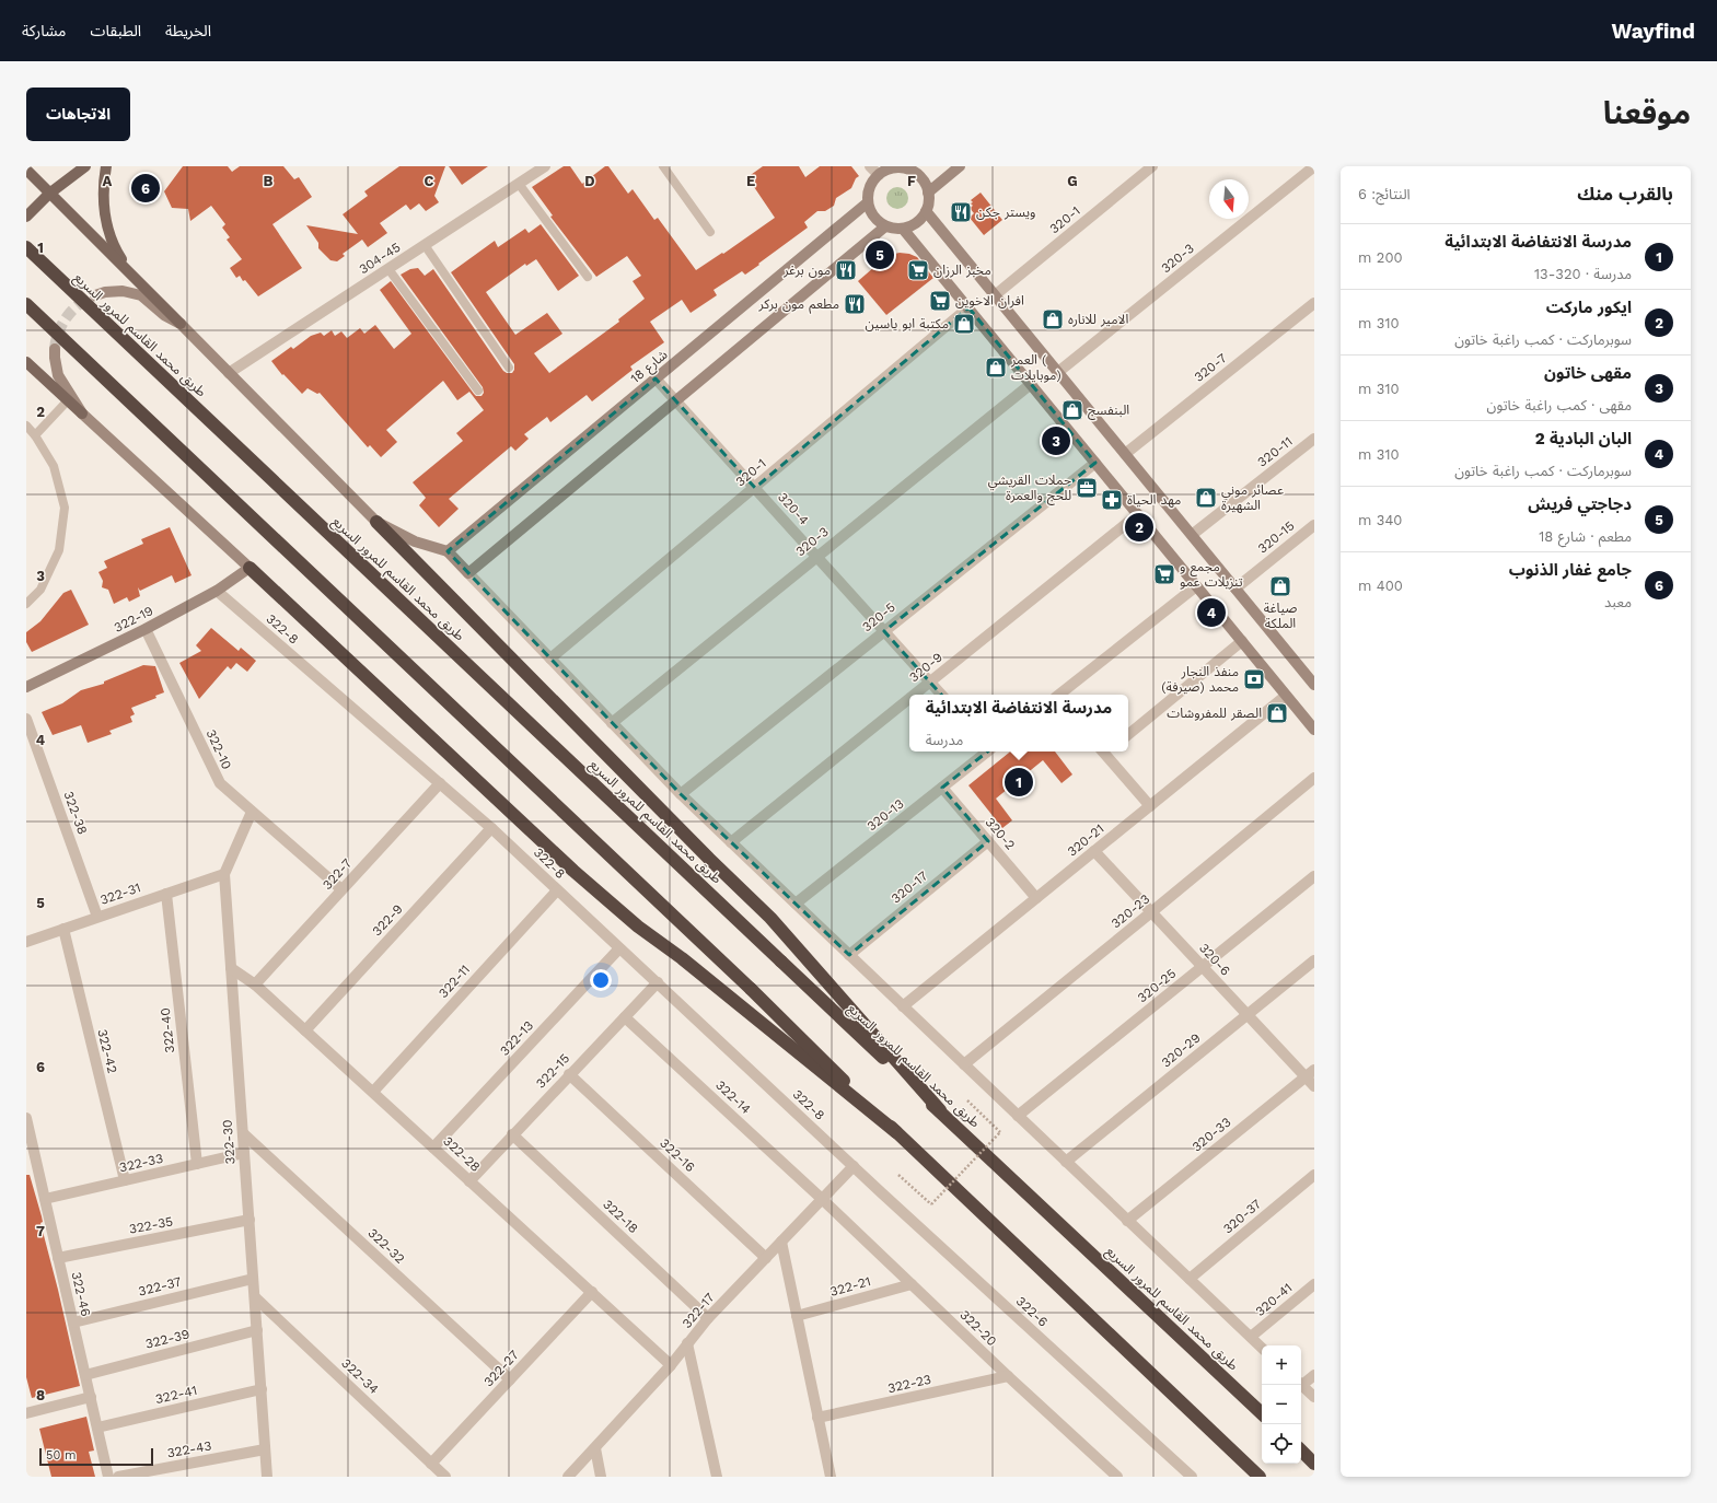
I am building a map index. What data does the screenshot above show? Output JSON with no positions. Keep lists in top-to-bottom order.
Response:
{
  "streets": {
    "highway": ["طريق محمد القاسم للمرور السريع"],
    "street": [
      "320-1",
      "304-45",
      "320-3",
      "شارع 18",
      "320-7",
      "320-11",
      "320-4",
      "320-15",
      "320-5",
      "322-19",
      "322-8",
      "320-9",
      "322-10",
      "322-38",
      "320-13",
      "320-2",
      "320-21",
      "322-7",
      "320-17",
      "322-31",
      "320-23",
      "322-9",
      "320-6",
      "322-11",
      "320-25",
      "322-40",
      "322-13",
      "320-29",
      "322-42",
      "322-15",
      "322-14",
      "320-33",
      "322-30",
      "322-28",
      "322-16",
      "322-33",
      "322-18",
      "320-37",
      "322-35",
      "322-32",
      "322-37",
      "322-21",
      "322-46",
      "320-41",
      "322-17",
      "322-6",
      "322-20",
      "322-39",
      "322-27",
      "322-34",
      "322-23",
      "322-41",
      "322-43"
    ]
  },
  "crossings": [
    ["320-1", "320-4"],
    ["320-3", "320-4"],
    ["شارع 18", "320-4"],
    ["320-4", "320-5"],
    ["320-4", "320-9"],
    ["322-19", "322-8"],
    ["322-19", "322-10"],
    ["322-8", "322-7"],
    ["322-8", "322-9"],
    ["322-8", "322-11"],
    ["322-8", "322-13"],
    ["322-8", "322-15"],
    ["322-8", "322-17"],
    ["322-8", "322-6"],
    ["322-10", "322-7"],
    ["322-10", "322-30"],
    ["322-38", "322-31"],
    ["320-13", "320-2"],
    ["320-2", "320-21"],
    ["320-2", "320-17"],
    ["320-21", "320-6"],
    ["322-7", "322-28"],
    ["322-31", "322-40"],
    ["322-31", "322-42"],
    ["322-31", "322-30"],
    ["320-23", "320-6"],
    ["322-9", "322-28"],
    ["320-6", "320-25"],
    ["320-6", "320-29"],
    ["320-6", "320-33"],
    ["322-11", "322-28"],
    ["322-40", "322-33"],
    ["322-13", "322-28"],
    ["322-42", "322-33"],
    ["322-15", "322-14"],
    ["322-15", "322-28"],
    ["322-15", "322-16"],
    ["322-15", "322-18"],
    ["322-14", "322-17"],
    ["322-14", "322-20"],
    ["322-30", "322-28"],
    ["322-30", "322-33"],
    ["322-30", "322-35"],
    ["322-30", "322-32"],
    ["322-30", "322-37"],
    ["322-30", "322-39"],
    ["322-30", "322-34"],
    ["322-30", "322-41"],
    ["322-30", "322-43"],
    ["322-28", "322-17"],
    ["322-28", "322-27"],
    ["322-16", "322-17"],
    ["322-33", "322-46"],
    ["322-18", "322-17"],
    ["322-35", "322-46"],
    ["322-32", "322-27"],
    ["322-37", "322-46"],
    ["322-21", "322-20"],
    ["322-46", "322-39"],
    ["322-46", "322-41"],
    ["322-17", "322-6"],
    ["322-17", "322-20"],
    ["322-20", "322-23"],
    ["322-27", "322-34"]
  ],
  "places": {
    "restaurant": ["ويستر جكن", "مون برغر", "مطعم مون بركر"],
    "supermarket": ["مخبز الرزان", "افران الاخوين", "مجمع و تنزيلات عمو"],
    "shop": [
      "الامير للاناره",
      "مكتبة ابو ياسين",
      "العمر ( موبايلات)",
      "البنفسج",
      "عصائر موني الشهيرة",
      "صياغة الملكة",
      "الصقر للمفروشات"
    ],
    "office": ["حملات القريشي للحج والعمرة"],
    "pharmacy": ["مهد الحياة"],
    "bank": ["منفذ النجار محمد (صيرفة)"]
  },
  "scale_bar": "50 m",
  "north": "bottom",
  "page": {
    "header": "Wayfind",
    "nav": ["الخريطة", "الطبقات", "مشاركة"],
    "title": "موقعنا",
    "buttons": "الاتجاهات",
    "heading": ["بالقرب منك", "النتائج: 6"],
    "pins": [
      "6",
      "5",
      "3",
      "2",
      "4",
      "1"
    ],
    "list": [
      {
        "mark": "1",
        "name": "مدرسة الانتفاضة الابتدائية",
        "note": "مدرسة · 320-13",
        "value": "200 m"
      },
      {
        "mark": "2",
        "name": "ايكور ماركت",
        "note": "سوبرماركت · كمب راغبة خاتون",
        "value": "310 m"
      },
      {
        "mark": "3",
        "name": "مقهى خاتون",
        "note": "مقهى · كمب راغبة خاتون",
        "value": "310 m"
      },
      {
        "mark": "4",
        "name": "البان البادية 2",
        "note": "سوبرماركت · كمب راغبة خاتون",
        "value": "310 m"
      },
      {
        "mark": "5",
        "name": "دجاجتي فريش",
        "note": "مطعم · شارع 18",
        "value": "340 m"
      },
      {
        "mark": "6",
        "name": "جامع غفار الذنوب",
        "note": "معبد",
        "value": "400 m"
      }
    ],
    "popup": ["مدرسة الانتفاضة الابتدائية", "مدرسة"],
    "map_buttons": ["+", "−"],
    "scale": "50 m"
  },
  "grid": {
    "columns": [
      "A",
      "B",
      "C",
      "D",
      "E",
      "F",
      "G"
    ],
    "rows": [
      "1",
      "2",
      "3",
      "4",
      "5",
      "6",
      "7",
      "8"
    ]
  }
}
